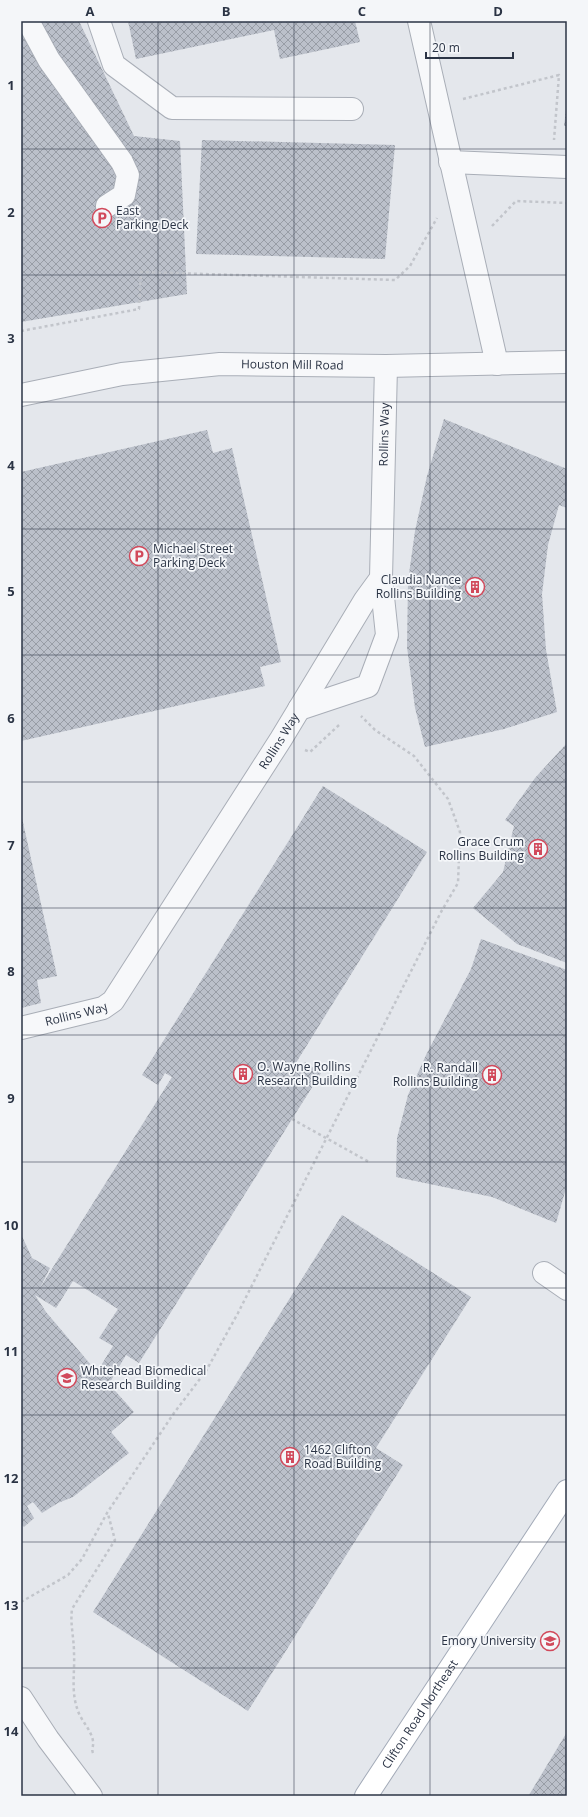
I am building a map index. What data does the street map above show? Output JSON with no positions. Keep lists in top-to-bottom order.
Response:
{
  "streets": {
    "main road": ["Clifton Road Northeast"],
    "street": ["Houston Mill Road", "Rollins Way"]
  },
  "crossings": [
    ["Houston Mill Road", "Rollins Way"]
  ],
  "places": {
    "parking": ["East Parking Deck", "Michael Street Parking Deck"],
    "building": [
      "Claudia Nance Rollins Building",
      "Grace Crum Rollins Building",
      "O. Wayne Rollins Research Building",
      "R. Randall Rollins Building",
      "1462 Clifton Road Building"
    ],
    "school or university": ["Whitehead Biomedical Research Building", "Emory University"]
  },
  "scale_bar": "20 m",
  "grid": {
    "columns": [
      "A",
      "B",
      "C",
      "D"
    ],
    "rows": [
      "1",
      "2",
      "3",
      "4",
      "5",
      "6",
      "7",
      "8",
      "9",
      "10",
      "11",
      "12",
      "13",
      "14"
    ]
  }
}
